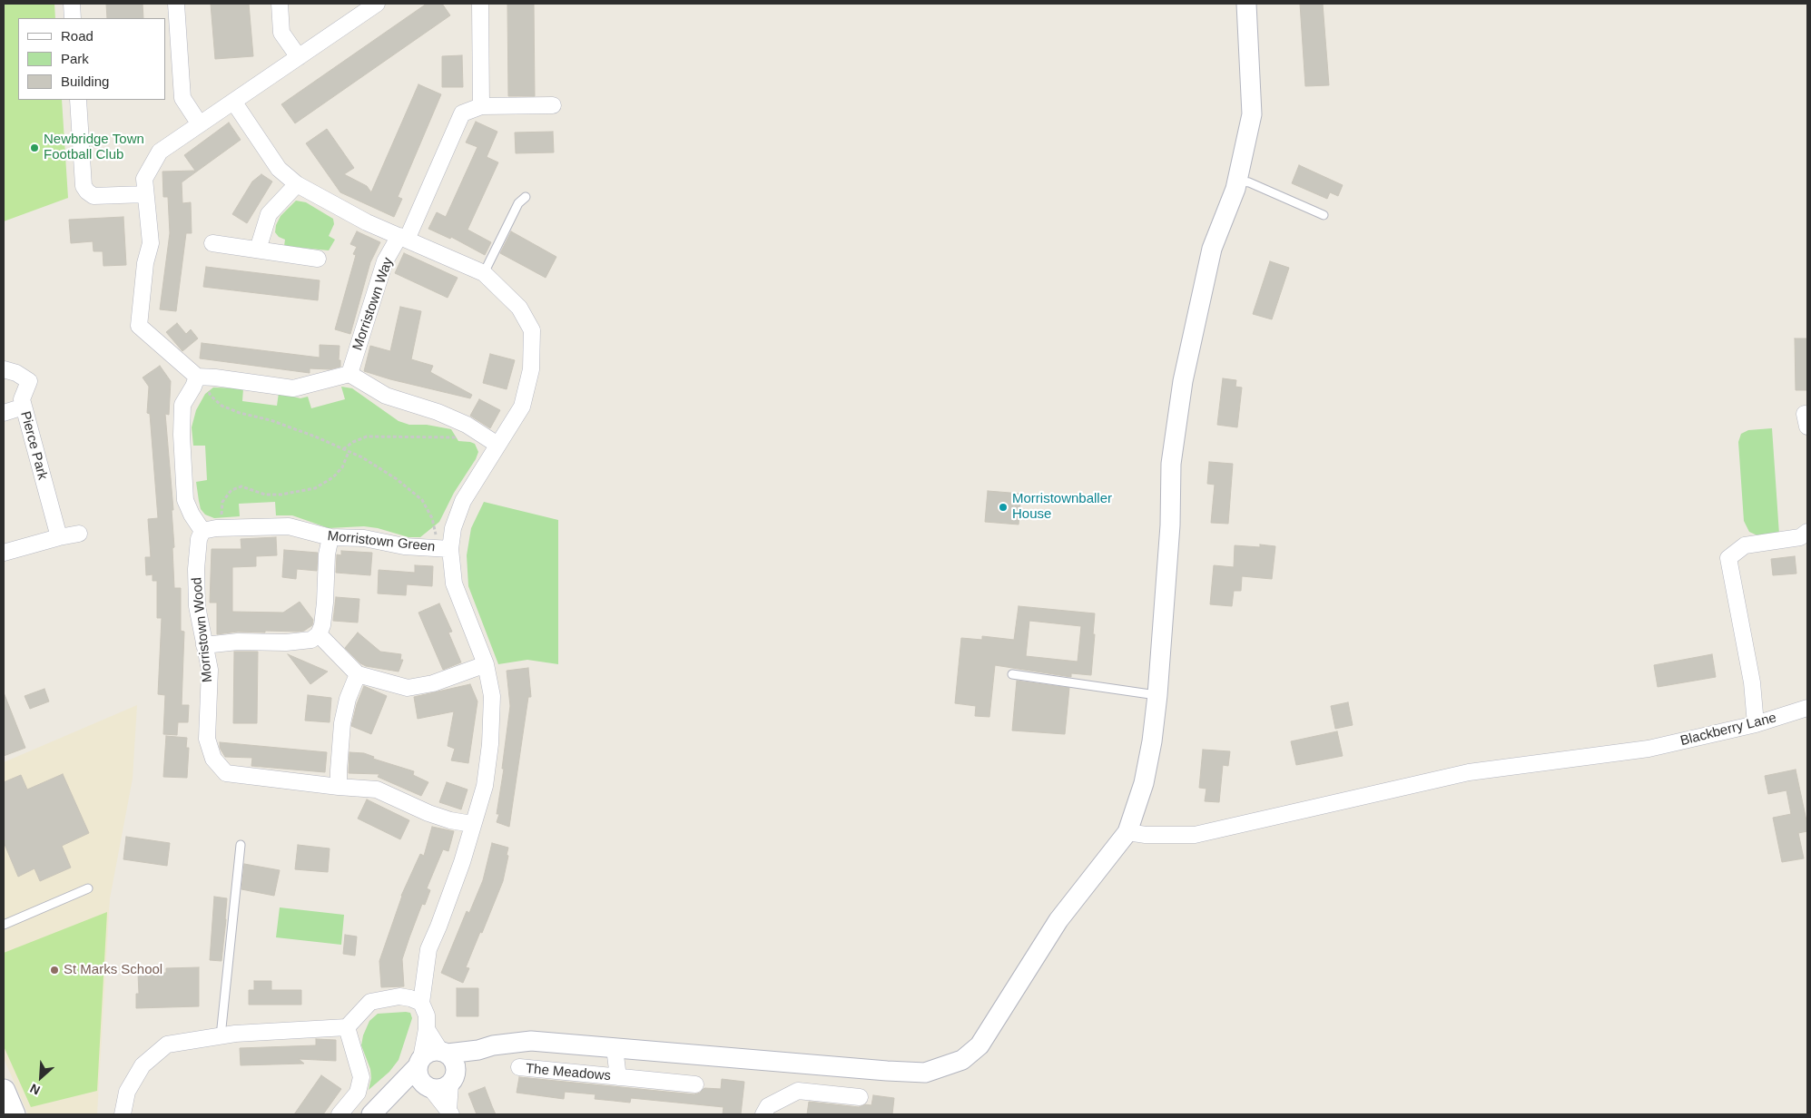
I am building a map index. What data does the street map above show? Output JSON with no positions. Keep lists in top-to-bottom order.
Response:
{
  "streets": {
    "street": [
      "Morristown Way",
      "Pierce Park",
      "Morristown Green",
      "Morristown Wood",
      "Blackberry Lane",
      "The Meadows"
    ]
  },
  "crossings": [
    ["Morristown Green", "Morristown Wood"]
  ],
  "places": ["Newbridge Town Football Club", "Morristownballer House", "St Marks School"],
  "legend": ["Road", "Park", "Building"],
  "north": "bottom left"
}
